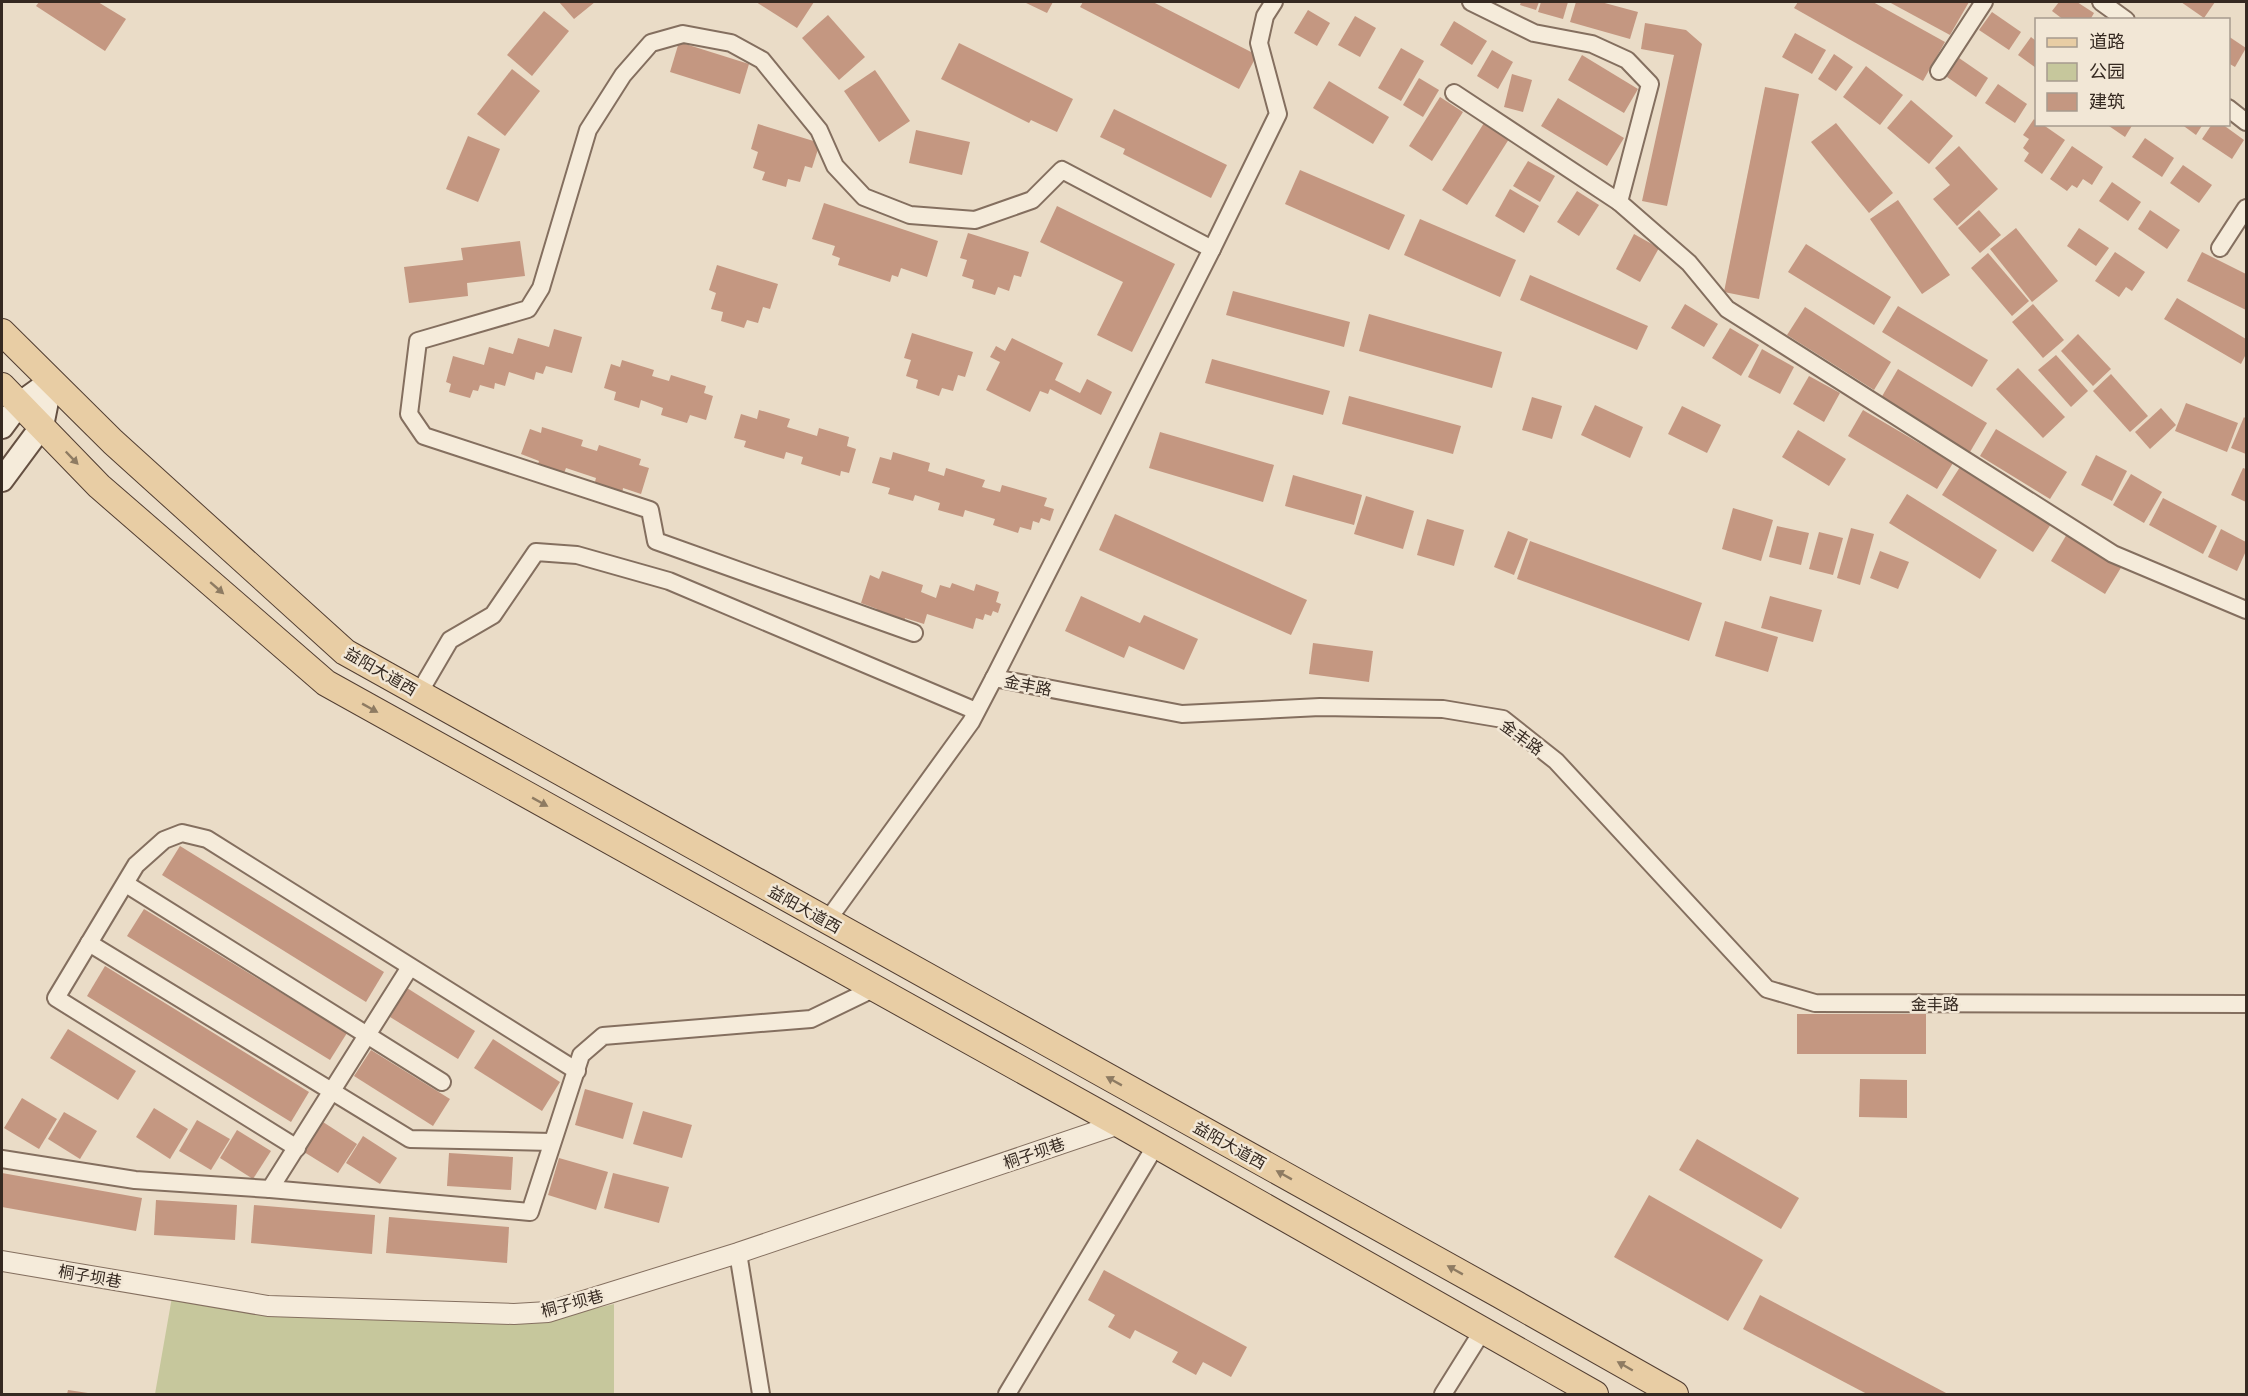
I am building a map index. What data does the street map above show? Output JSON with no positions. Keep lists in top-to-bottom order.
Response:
{
  "streets": {
    "main road": ["益阳大道西"],
    "street": ["金丰路", "桐子坝巷"]
  },
  "crossings": [
    ["益阳大道西", "金丰路"]
  ],
  "legend": ["道路", "公园", "建筑"]
}
